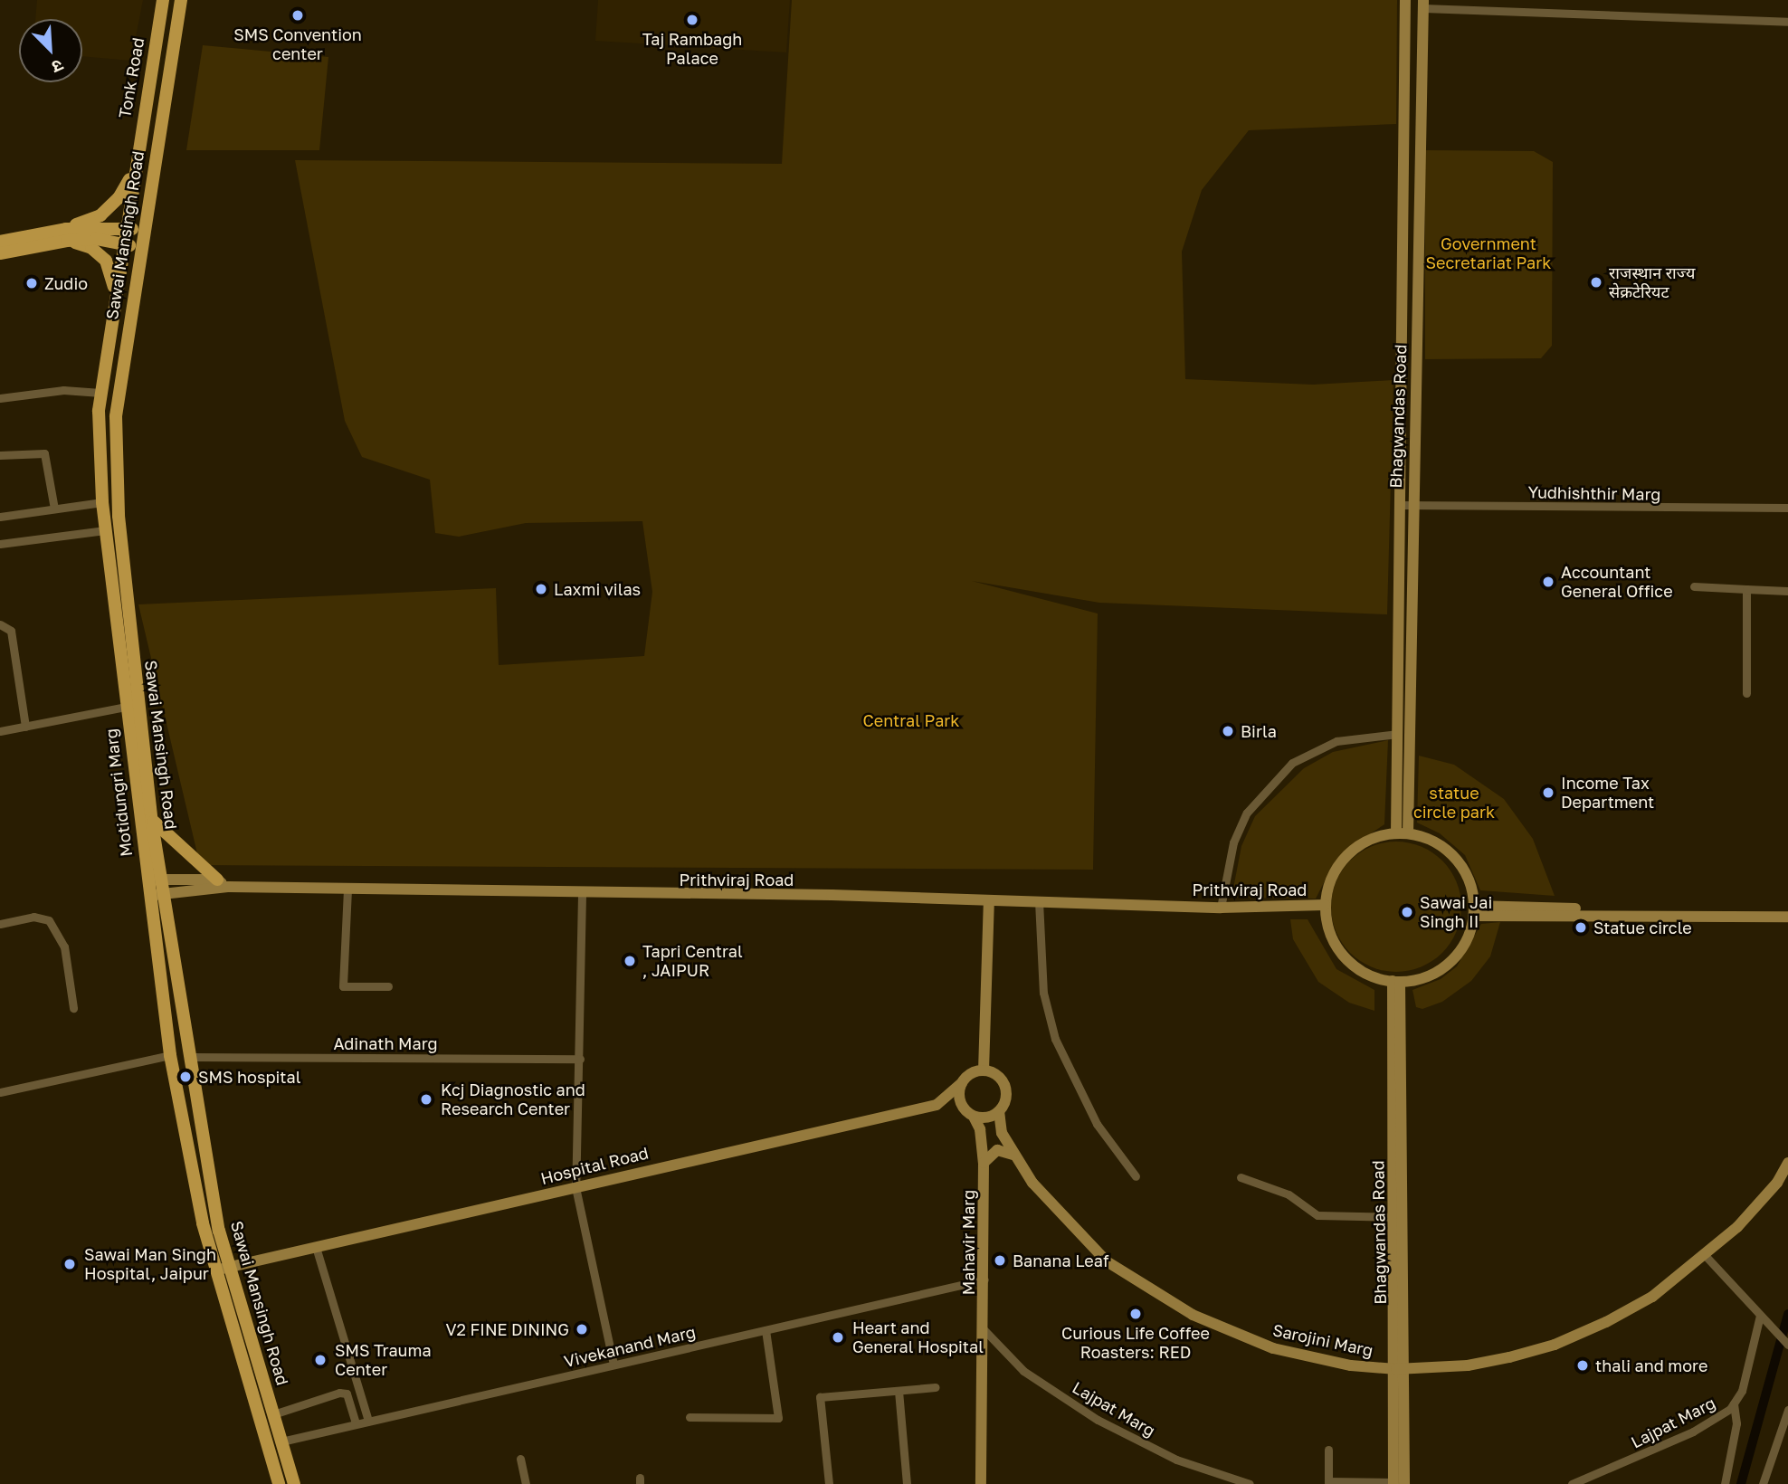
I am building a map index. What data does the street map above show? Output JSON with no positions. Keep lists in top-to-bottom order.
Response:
{
  "streets": {
    "main road": ["Tonk Road", "Sawai Mansingh Road", "Motidungri Marg"],
    "street": [
      "Bhagwandas Road",
      "Yudhishthir Marg",
      "Prithviraj Road",
      "Adinath Marg",
      "Hospital Road",
      "Mahavir Marg",
      "Sarojini Marg",
      "Vivekanand Marg",
      "Lajpat Marg"
    ]
  },
  "crossings": [
    ["Tonk Road", "Motidungri Marg"],
    ["Sawai Mansingh Road", "Prithviraj Road"],
    ["Sawai Mansingh Road", "Adinath Marg"],
    ["Sawai Mansingh Road", "Hospital Road"],
    ["Sawai Mansingh Road", "Vivekanand Marg"],
    ["Bhagwandas Road", "Yudhishthir Marg"],
    ["Bhagwandas Road", "Prithviraj Road"],
    ["Bhagwandas Road", "Sarojini Marg"],
    ["Motidungri Marg", "Prithviraj Road"],
    ["Motidungri Marg", "Hospital Road"],
    ["Hospital Road", "Mahavir Marg"],
    ["Hospital Road", "Sarojini Marg"],
    ["Mahavir Marg", "Sarojini Marg"],
    ["Mahavir Marg", "Vivekanand Marg"],
    ["Mahavir Marg", "Lajpat Marg"]
  ],
  "parks": ["Government Secretariat Park", "Central Park", "statue circle park"],
  "places": [
    "SMS Convention center",
    "Taj Rambagh Palace",
    "राजस्थान राज्य सेक्रटेरियट",
    "Zudio",
    "Accountant General Office",
    "Laxmi vilas",
    "Birla",
    "Income Tax Department",
    "Sawai Jai Singh II",
    "Statue circle",
    "Tapri Central , JAIPUR",
    "SMS hospital",
    "Kcj Diagnostic and Research Center",
    "Banana Leaf",
    "Sawai Man Singh Hospital, Jaipur",
    "Curious Life Coffee Roasters: RED",
    "V2 FINE DINING",
    "Heart and General Hospital",
    "SMS Trauma Center",
    "thali and more"
  ],
  "north": "bottom right"
}
